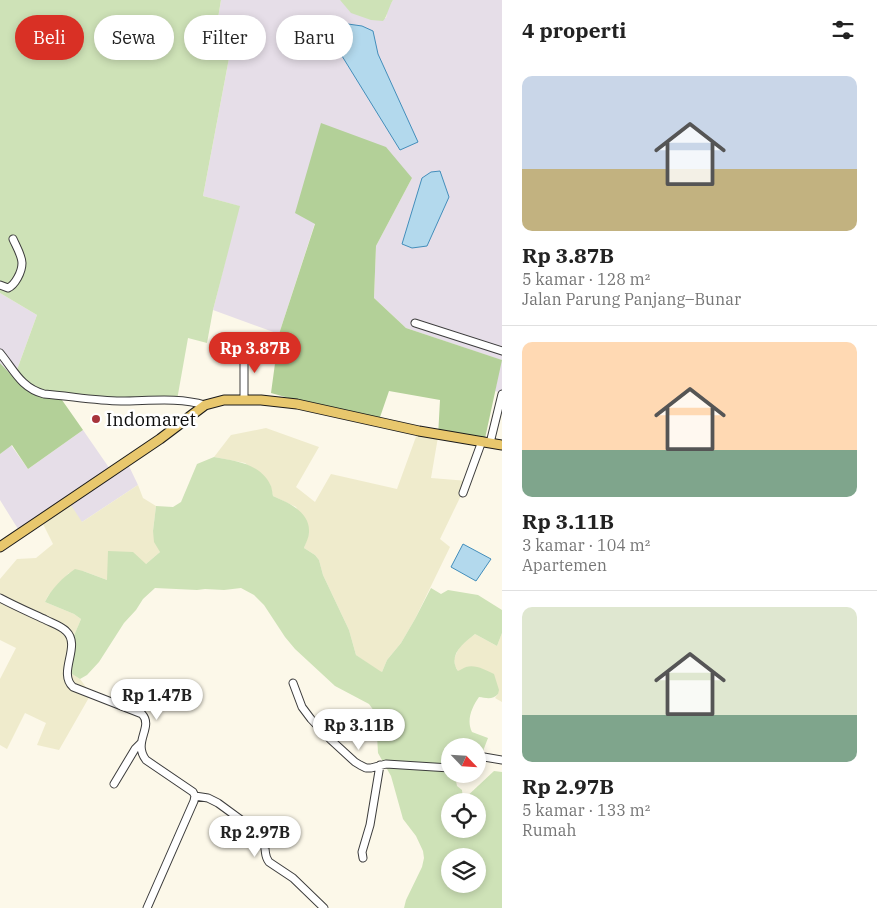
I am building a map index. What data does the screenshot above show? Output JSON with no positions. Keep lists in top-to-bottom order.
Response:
{
  "places": ["Indomaret"],
  "north": "bottom right",
  "page": {
    "heading": "4 properti",
    "chip": [
      "Beli",
      "Sewa",
      "Filter",
      "Baru"
    ],
    "list": [
      {
        "name": "Rp 3.87B",
        "note": "5 kamar · 128 m² · Jalan Parung Panjang–Bunar"
      },
      {
        "name": "Rp 3.11B",
        "note": "3 kamar · 104 m² · Apartemen"
      },
      {
        "name": "Rp 2.97B",
        "note": "5 kamar · 133 m² · Rumah"
      }
    ],
    "price": [
      "Rp 3.87B",
      "Rp 1.47B",
      "Rp 3.11B",
      "Rp 2.97B"
    ]
  }
}
